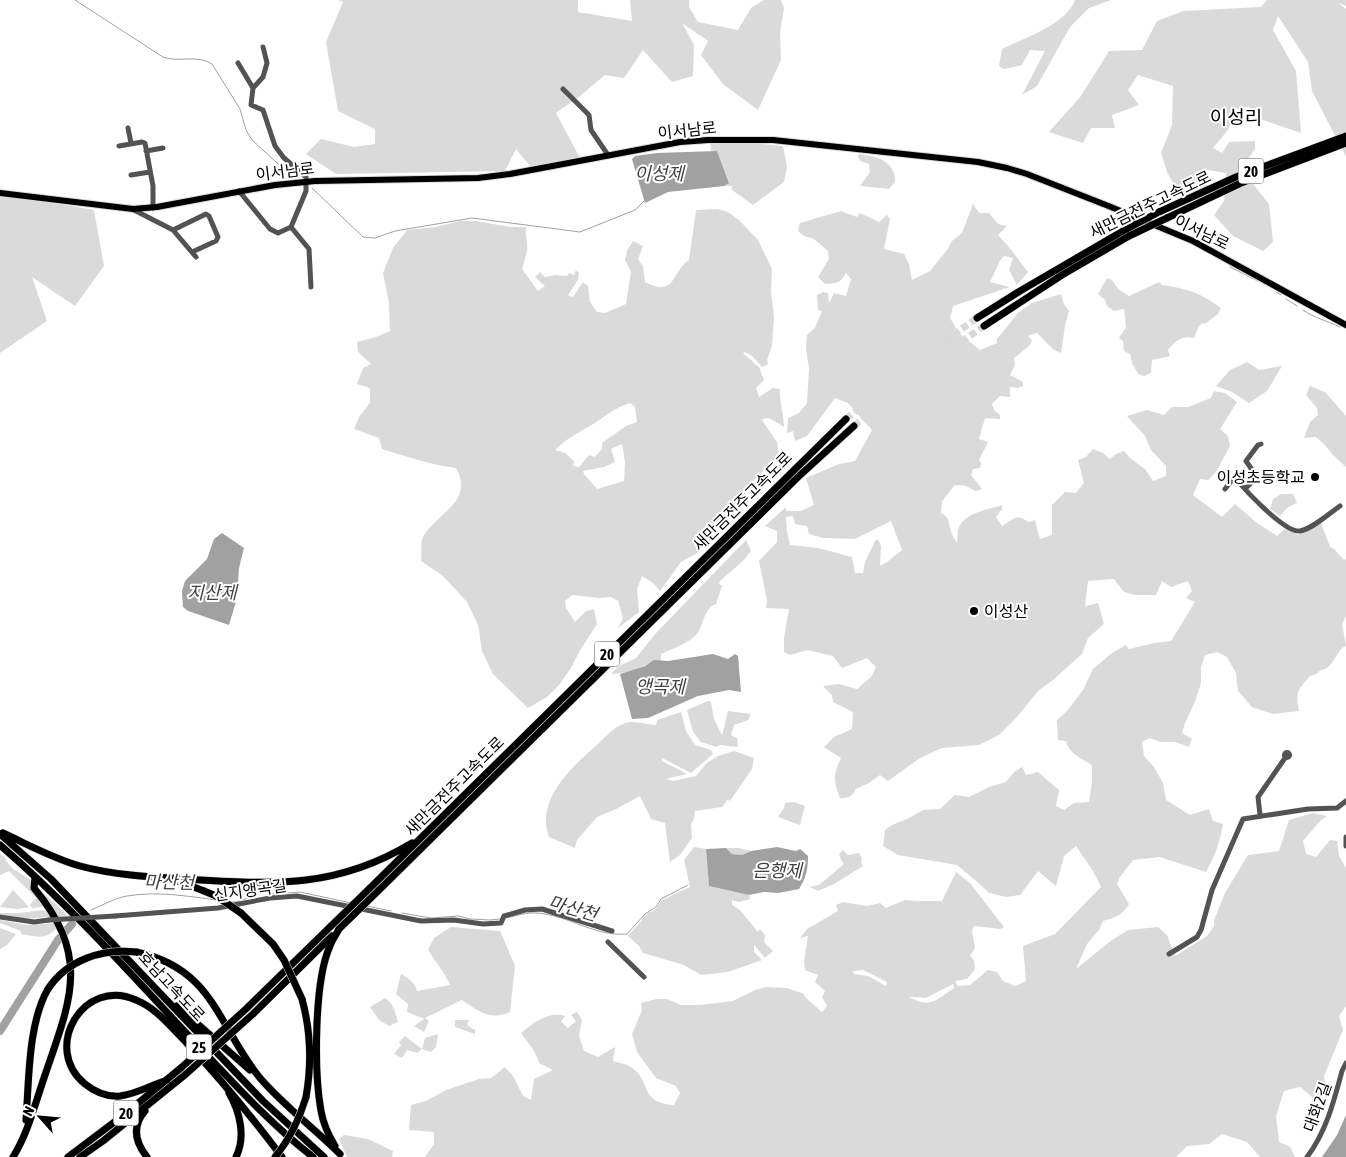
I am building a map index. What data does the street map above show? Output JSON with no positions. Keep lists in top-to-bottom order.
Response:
{
  "streets": {
    "highway": [
      "20",
      "새만금전주고속도로",
      "호남고속도로",
      "25"
    ],
    "main road": ["이서남로"],
    "street": ["신지앵곡길", "대화2길"]
  },
  "districts": ["이성리"],
  "water": [
    "이성제",
    "지산제",
    "앵곡제",
    "은행제",
    "마산천"
  ],
  "places": ["이성초등학교", "이성산"],
  "north": "top left"
}
